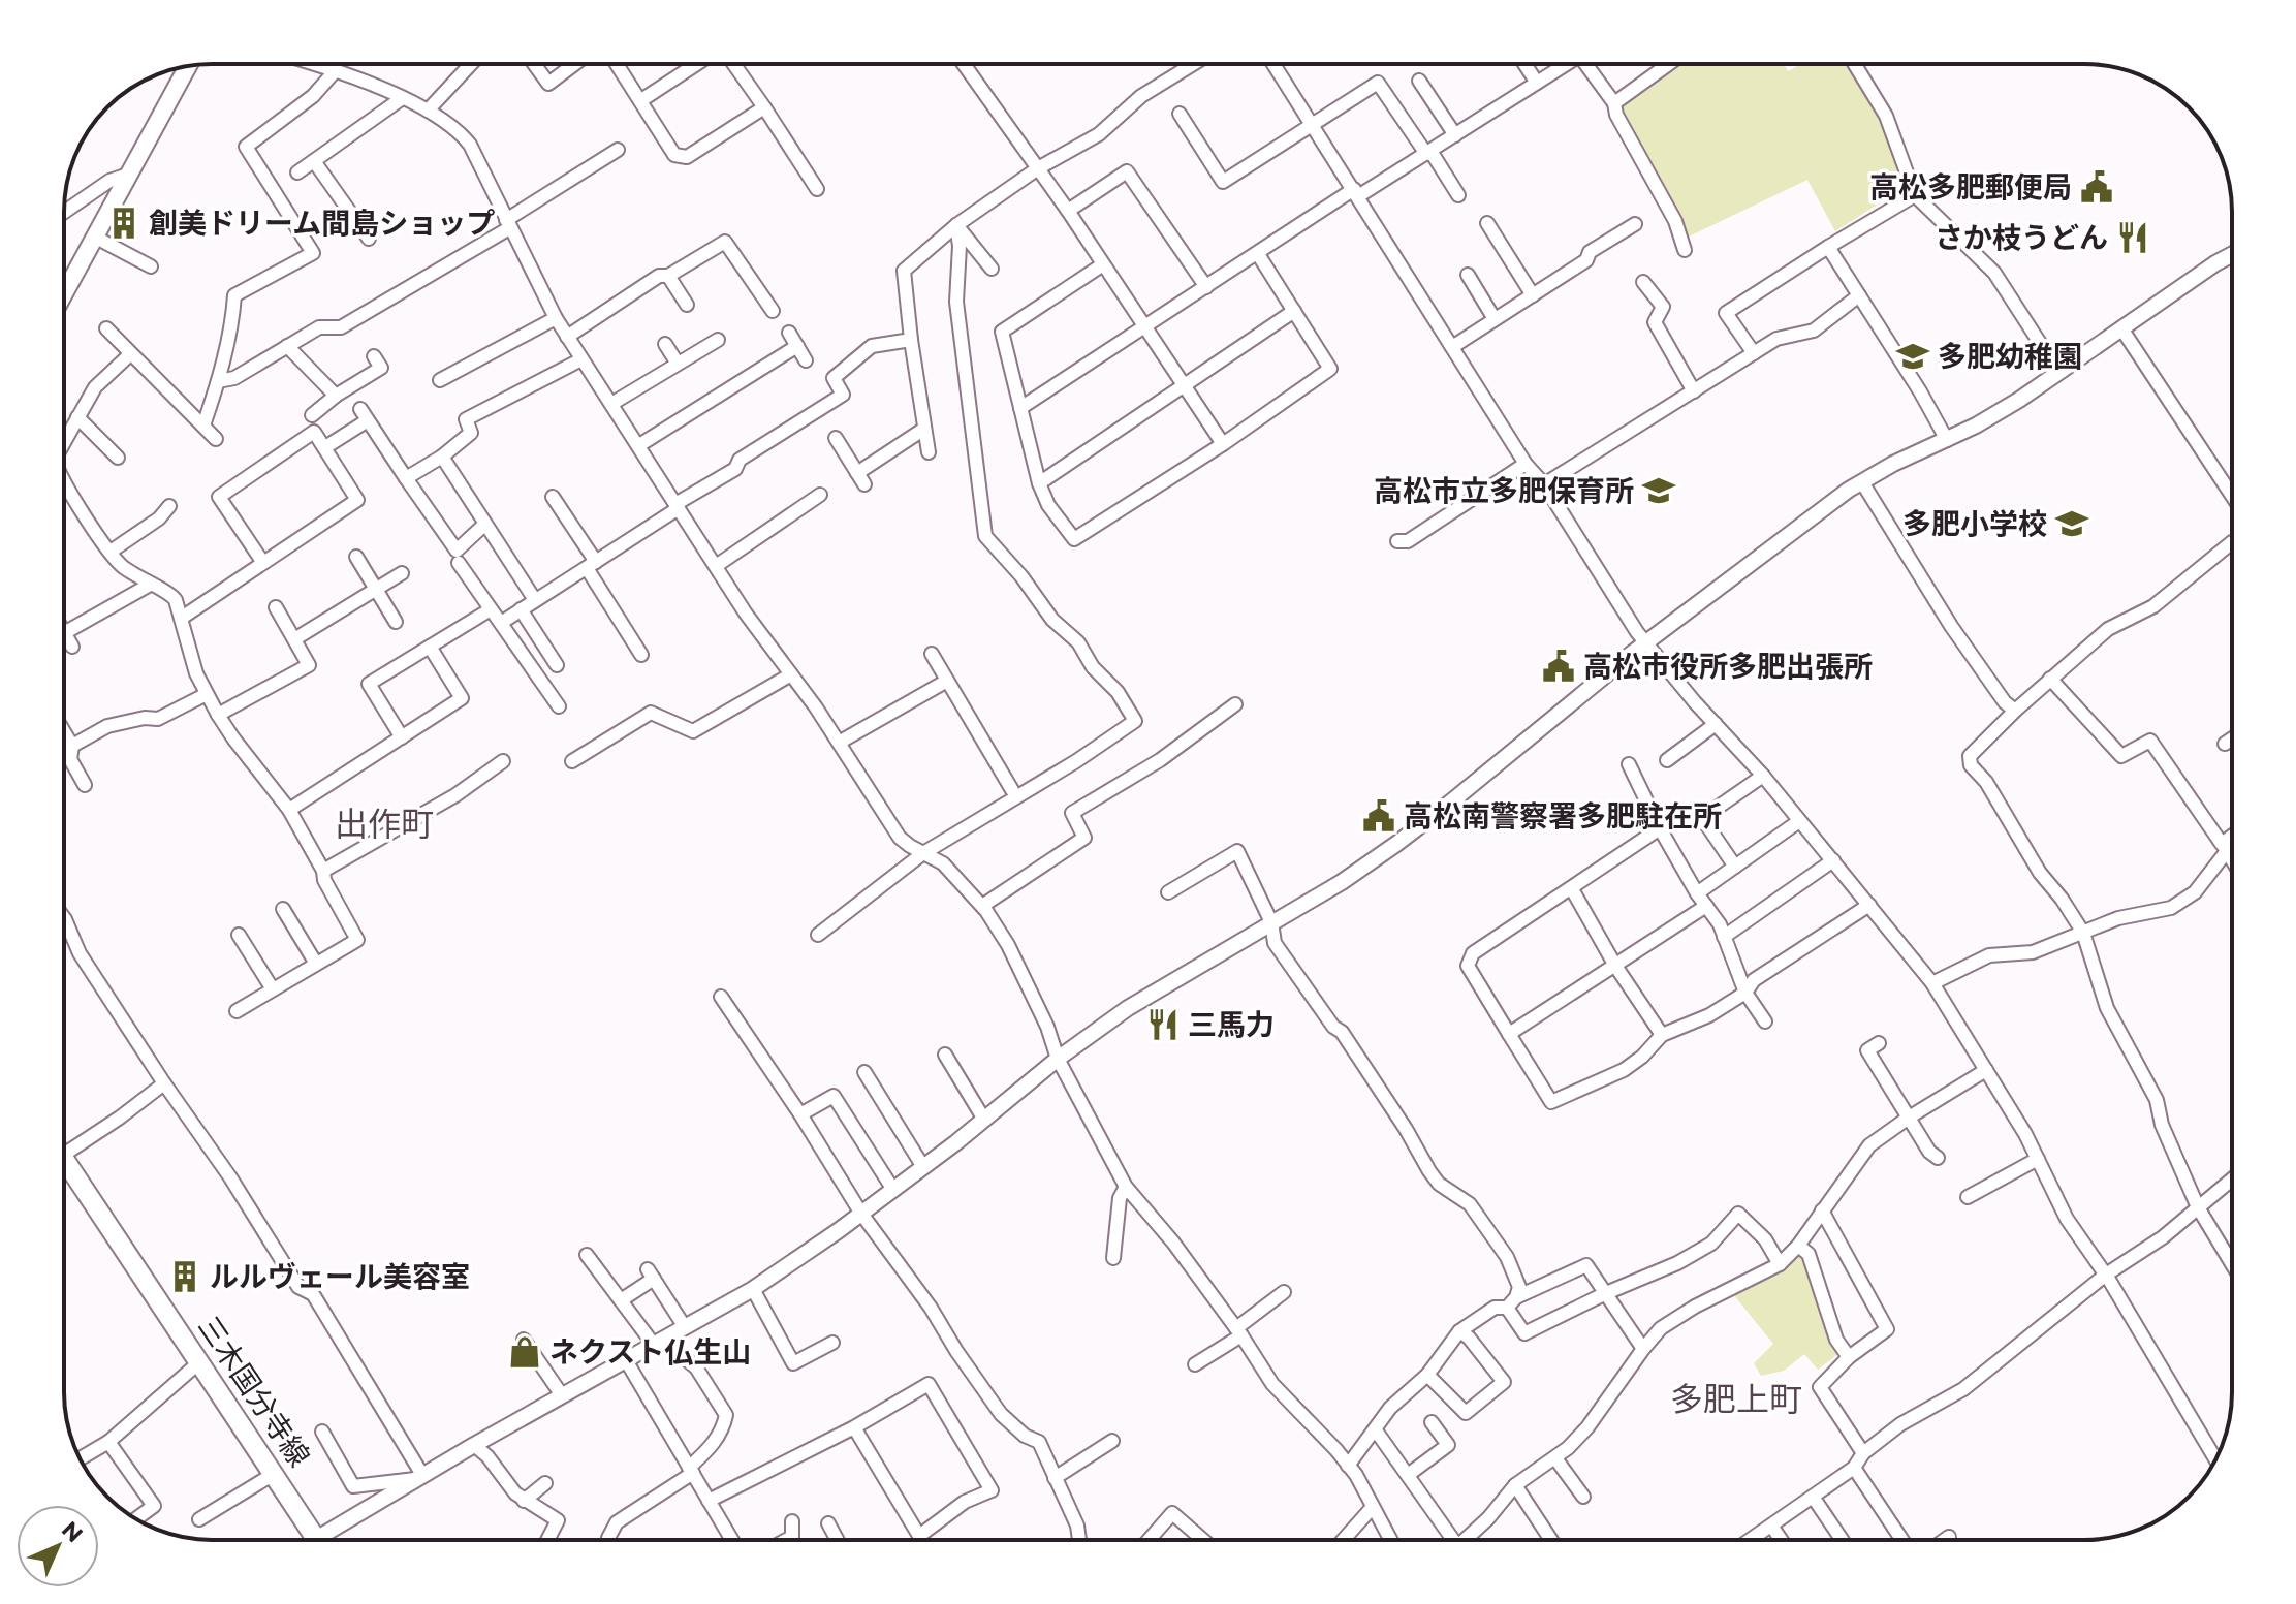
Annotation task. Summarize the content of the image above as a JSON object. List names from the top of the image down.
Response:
{
  "streets": {
    "main road": ["三木国分寺線"]
  },
  "districts": ["出作町", "多肥上町"],
  "places": {
    "public building": ["高松多肥郵便局", "高松市役所多肥出張所", "高松南警察署多肥駐在所"],
    "building": ["創美ドリーム間島ショップ", "ルルヴェール美容室"],
    "restaurant": ["さか枝うどん", "三馬力"],
    "school or university": ["多肥幼稚園", "高松市立多肥保育所", "多肥小学校"],
    "shop": ["ネクスト仏生山"]
  },
  "north": "top right"
}
